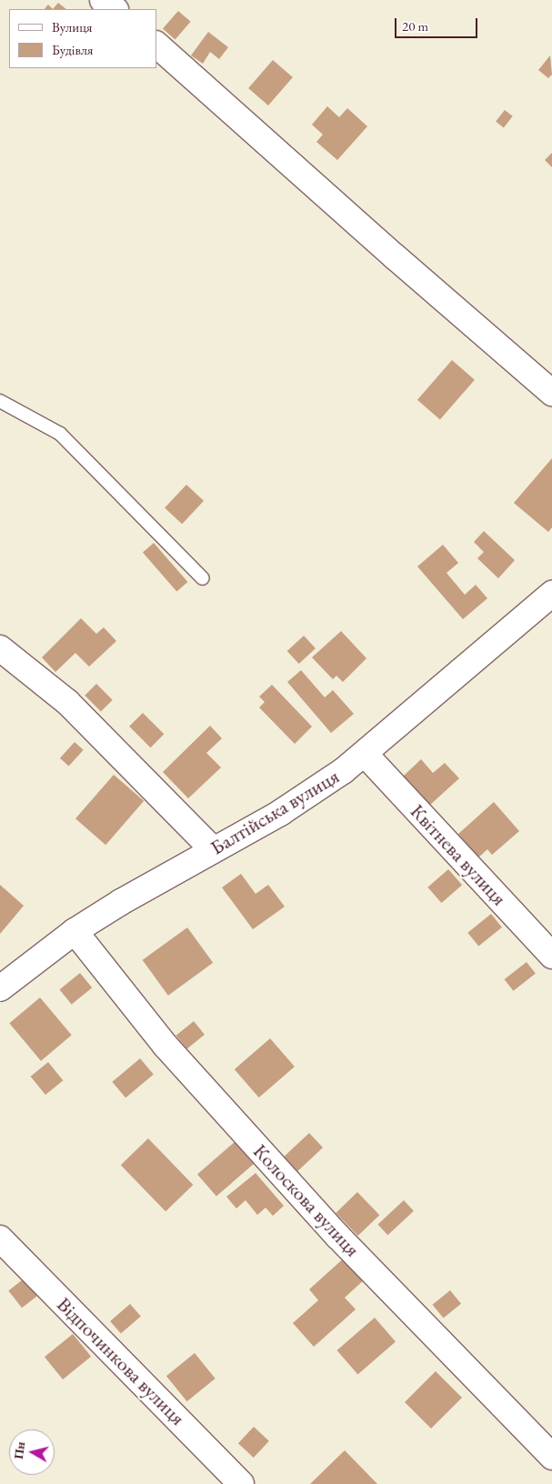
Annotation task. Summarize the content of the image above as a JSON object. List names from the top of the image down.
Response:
{
  "streets": {
    "street": [
      "Балтійська вулиця",
      "Квітнева вулиця",
      "Колоскова вулиця",
      "Відпочинкова вулиця"
    ]
  },
  "crossings": [
    ["Балтійська вулиця", "Квітнева вулиця"],
    ["Балтійська вулиця", "Колоскова вулиця"]
  ],
  "legend": ["Вулиця", "Будівля"],
  "scale_bar": "20 m",
  "north": "left"
}
